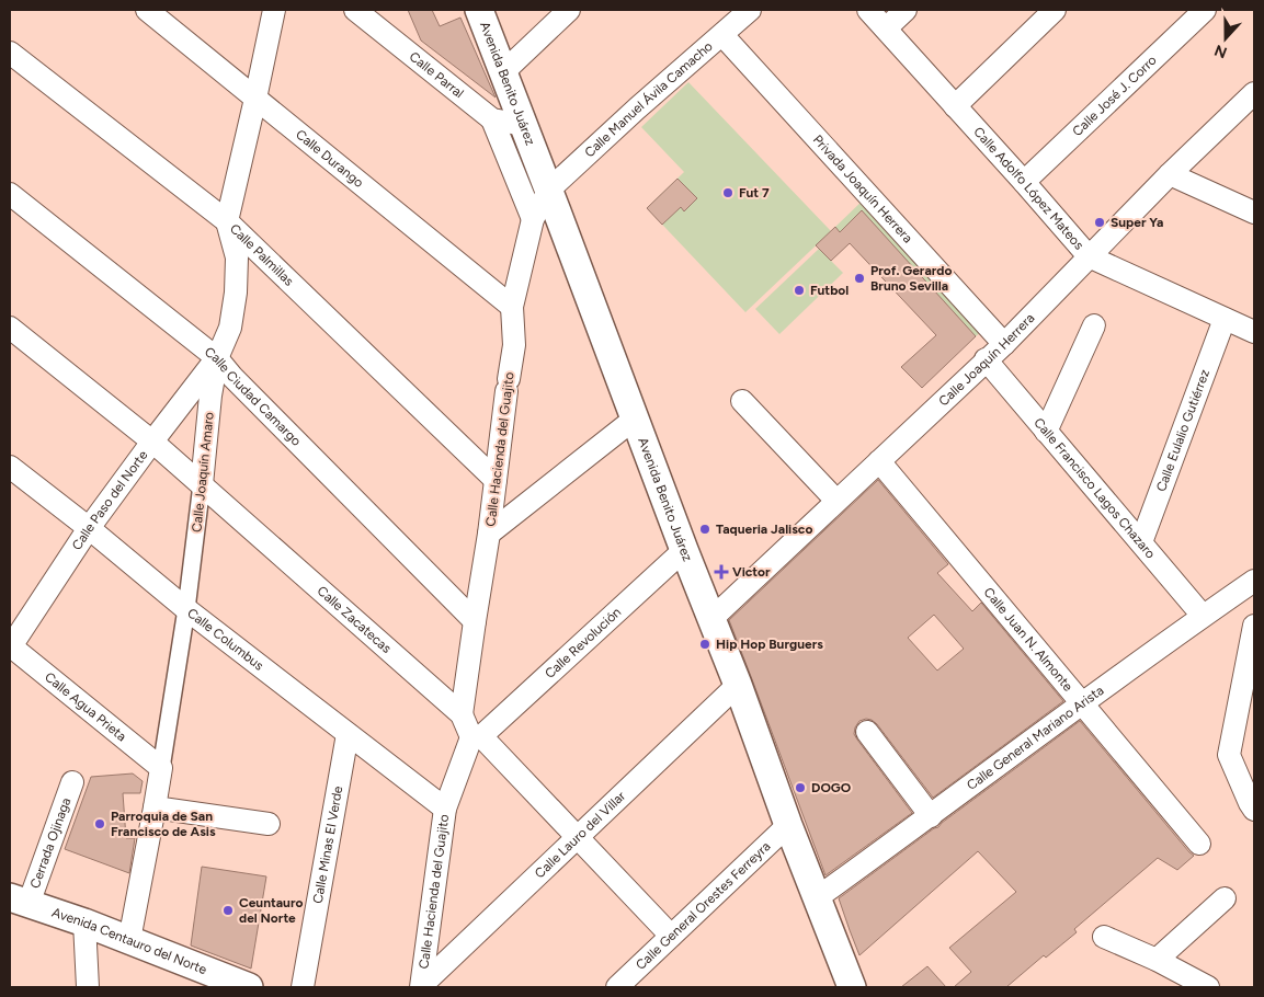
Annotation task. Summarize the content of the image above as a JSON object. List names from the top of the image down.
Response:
{
  "streets": {
    "street": [
      "Calle Parral",
      "Avenida Benito Juárez",
      "Calle José J. Corro",
      "Calle Manuel Ávila Camacho",
      "Calle Durango",
      "Calle Adolfo López Mateos",
      "Privada Joaquín Herrera",
      "Calle Palmillas",
      "Calle Joaquín Herrera",
      "Calle Ciudad Camargo",
      "Calle Eulalio Gutiérrez",
      "Calle Hacienda del Guajito",
      "Calle Joaquín Amaro",
      "Calle Francisco Lagos Chazaro",
      "Calle Paso del Norte",
      "Calle Zacatecas",
      "Calle Columbus",
      "Calle Juan N. Almonte",
      "Calle Revolución",
      "Calle Agua Prieta",
      "Calle General Mariano Arista",
      "Calle Lauro del Villar",
      "Cerrada Ojinaga",
      "Calle Minas El Verde",
      "Calle General Orestes Ferreyra",
      "Avenida Centauro del Norte"
    ]
  },
  "crossings": [
    ["Calle Parral", "Avenida Benito Juárez"],
    ["Avenida Benito Juárez", "Calle Manuel Ávila Camacho"],
    ["Avenida Benito Juárez", "Calle Joaquín Herrera"],
    ["Avenida Benito Juárez", "Calle Hacienda del Guajito"],
    ["Avenida Benito Juárez", "Calle Revolución"],
    ["Avenida Benito Juárez", "Calle General Mariano Arista"],
    ["Avenida Benito Juárez", "Calle Lauro del Villar"],
    ["Avenida Benito Juárez", "Calle General Orestes Ferreyra"],
    ["Calle José J. Corro", "Calle Adolfo López Mateos"],
    ["Calle Manuel Ávila Camacho", "Privada Joaquín Herrera"],
    ["Calle Manuel Ávila Camacho", "Calle Hacienda del Guajito"],
    ["Calle Durango", "Calle Hacienda del Guajito"],
    ["Calle Durango", "Calle Joaquín Amaro"],
    ["Calle Adolfo López Mateos", "Calle Joaquín Herrera"],
    ["Calle Adolfo López Mateos", "Calle Eulalio Gutiérrez"],
    ["Privada Joaquín Herrera", "Calle Joaquín Herrera"],
    ["Calle Palmillas", "Calle Hacienda del Guajito"],
    ["Calle Palmillas", "Calle Joaquín Amaro"],
    ["Calle Joaquín Herrera", "Calle Francisco Lagos Chazaro"],
    ["Calle Joaquín Herrera", "Calle Juan N. Almonte"],
    ["Calle Ciudad Camargo", "Calle Hacienda del Guajito"],
    ["Calle Ciudad Camargo", "Calle Joaquín Amaro"],
    ["Calle Ciudad Camargo", "Calle Paso del Norte"],
    ["Calle Eulalio Gutiérrez", "Calle Francisco Lagos Chazaro"],
    ["Calle Hacienda del Guajito", "Calle Zacatecas"],
    ["Calle Hacienda del Guajito", "Calle Columbus"],
    ["Calle Hacienda del Guajito", "Calle Revolución"],
    ["Calle Hacienda del Guajito", "Calle Lauro del Villar"],
    ["Calle Joaquín Amaro", "Calle Paso del Norte"],
    ["Calle Joaquín Amaro", "Calle Zacatecas"],
    ["Calle Joaquín Amaro", "Calle Columbus"],
    ["Calle Joaquín Amaro", "Calle Agua Prieta"],
    ["Calle Joaquín Amaro", "Avenida Centauro del Norte"],
    ["Calle Francisco Lagos Chazaro", "Calle General Mariano Arista"],
    ["Calle Paso del Norte", "Calle Zacatecas"],
    ["Calle Paso del Norte", "Calle Columbus"],
    ["Calle Paso del Norte", "Calle Agua Prieta"],
    ["Calle Zacatecas", "Calle Revolución"],
    ["Calle Zacatecas", "Calle Lauro del Villar"],
    ["Calle Zacatecas", "Calle General Orestes Ferreyra"],
    ["Calle Columbus", "Calle Minas El Verde"],
    ["Calle Juan N. Almonte", "Calle General Mariano Arista"],
    ["Cerrada Ojinaga", "Avenida Centauro del Norte"]
  ],
  "places": {
    "other": [
      "Fut 7",
      "Super Ya",
      "Prof. Gerardo Bruno Sevilla",
      "Futbol",
      "Taqueria Jalisco",
      "Hip Hop Burguers",
      "DOGO",
      "Parroquia de San Francisco de Asis",
      "Ceuntauro del Norte"
    ],
    "health": ["Victor"]
  },
  "north": "bottom"
}
